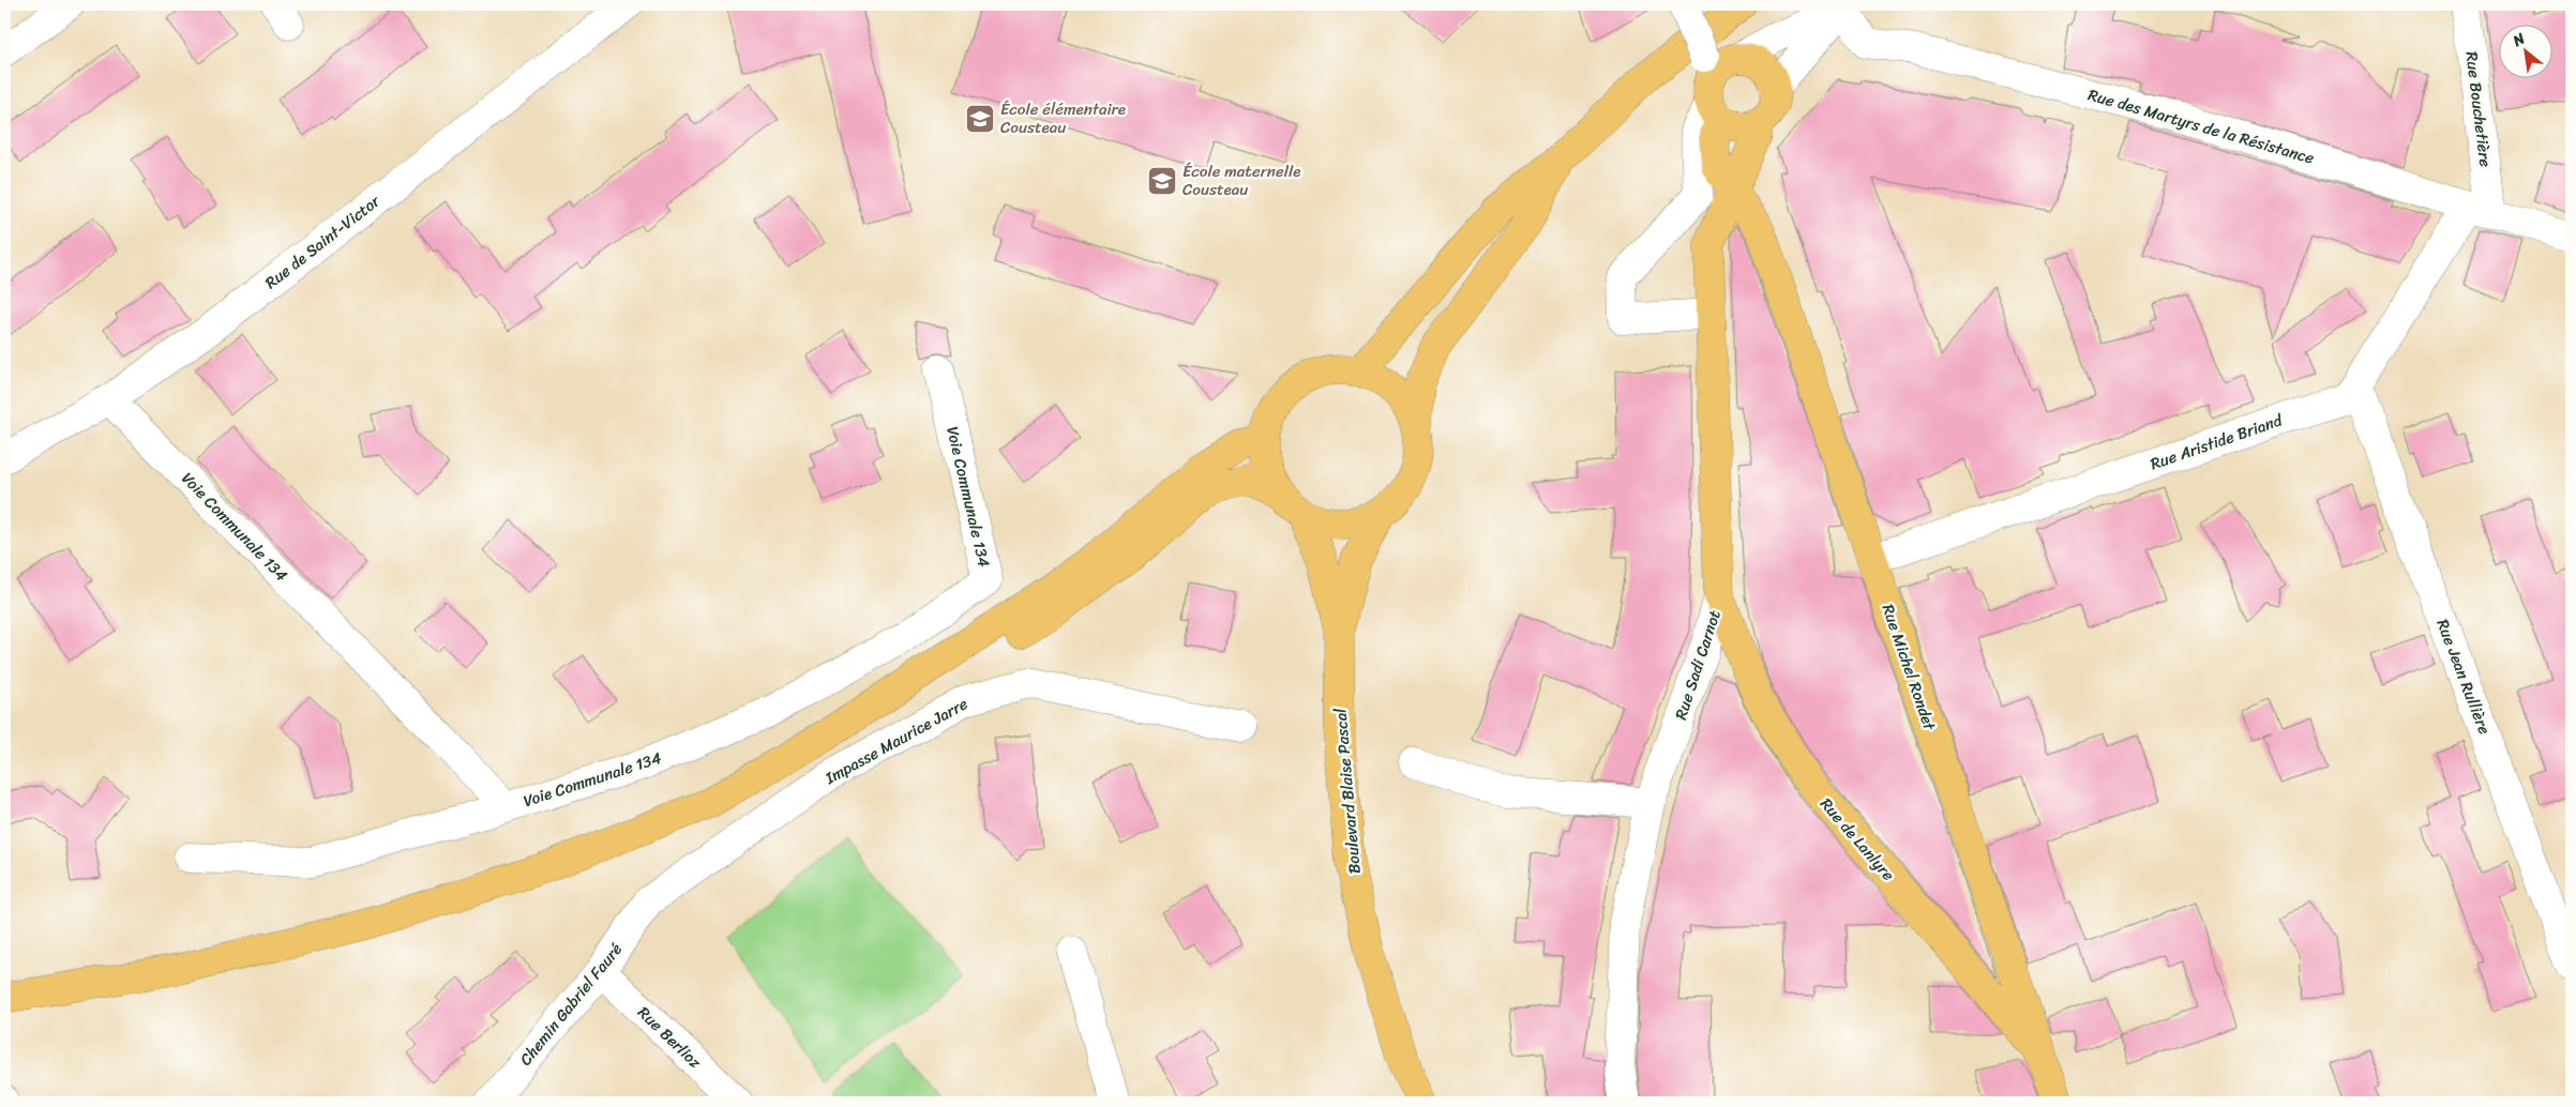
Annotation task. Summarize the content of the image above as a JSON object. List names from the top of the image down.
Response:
{
  "streets": {
    "main road": [
      "Rue Sadi Carnot",
      "Rue Michel Rondet",
      "Boulevard Blaise Pascal",
      "Rue de Lanlyre"
    ],
    "street": [
      "Rue Bouchetière",
      "Rue des Martyrs de la Résistance",
      "Rue de Saint-Victor",
      "Rue Aristide Briand",
      "Voie Communale 134",
      "Rue Jean Rullière",
      "Impasse Maurice Jarre",
      "Chemin Gabriel Fauré",
      "Rue Berlioz"
    ]
  },
  "crossings": [
    ["Rue Bouchetière", "Rue des Martyrs de la Résistance"],
    ["Rue Bouchetière", "Rue Aristide Briand"],
    ["Rue des Martyrs de la Résistance", "Rue Aristide Briand"],
    ["Rue de Saint-Victor", "Voie Communale 134"],
    ["Rue Aristide Briand", "Rue Michel Rondet"],
    ["Rue Aristide Briand", "Rue Jean Rullière"],
    ["Rue Sadi Carnot", "Rue Michel Rondet"],
    ["Rue Sadi Carnot", "Rue de Lanlyre"],
    ["Rue Michel Rondet", "Rue de Lanlyre"],
    ["Impasse Maurice Jarre", "Chemin Gabriel Fauré"],
    ["Chemin Gabriel Fauré", "Rue Berlioz"]
  ],
  "places": {
    "school or university": ["École élémentaire Cousteau", "École maternelle Cousteau"]
  },
  "north": "top left"
}
